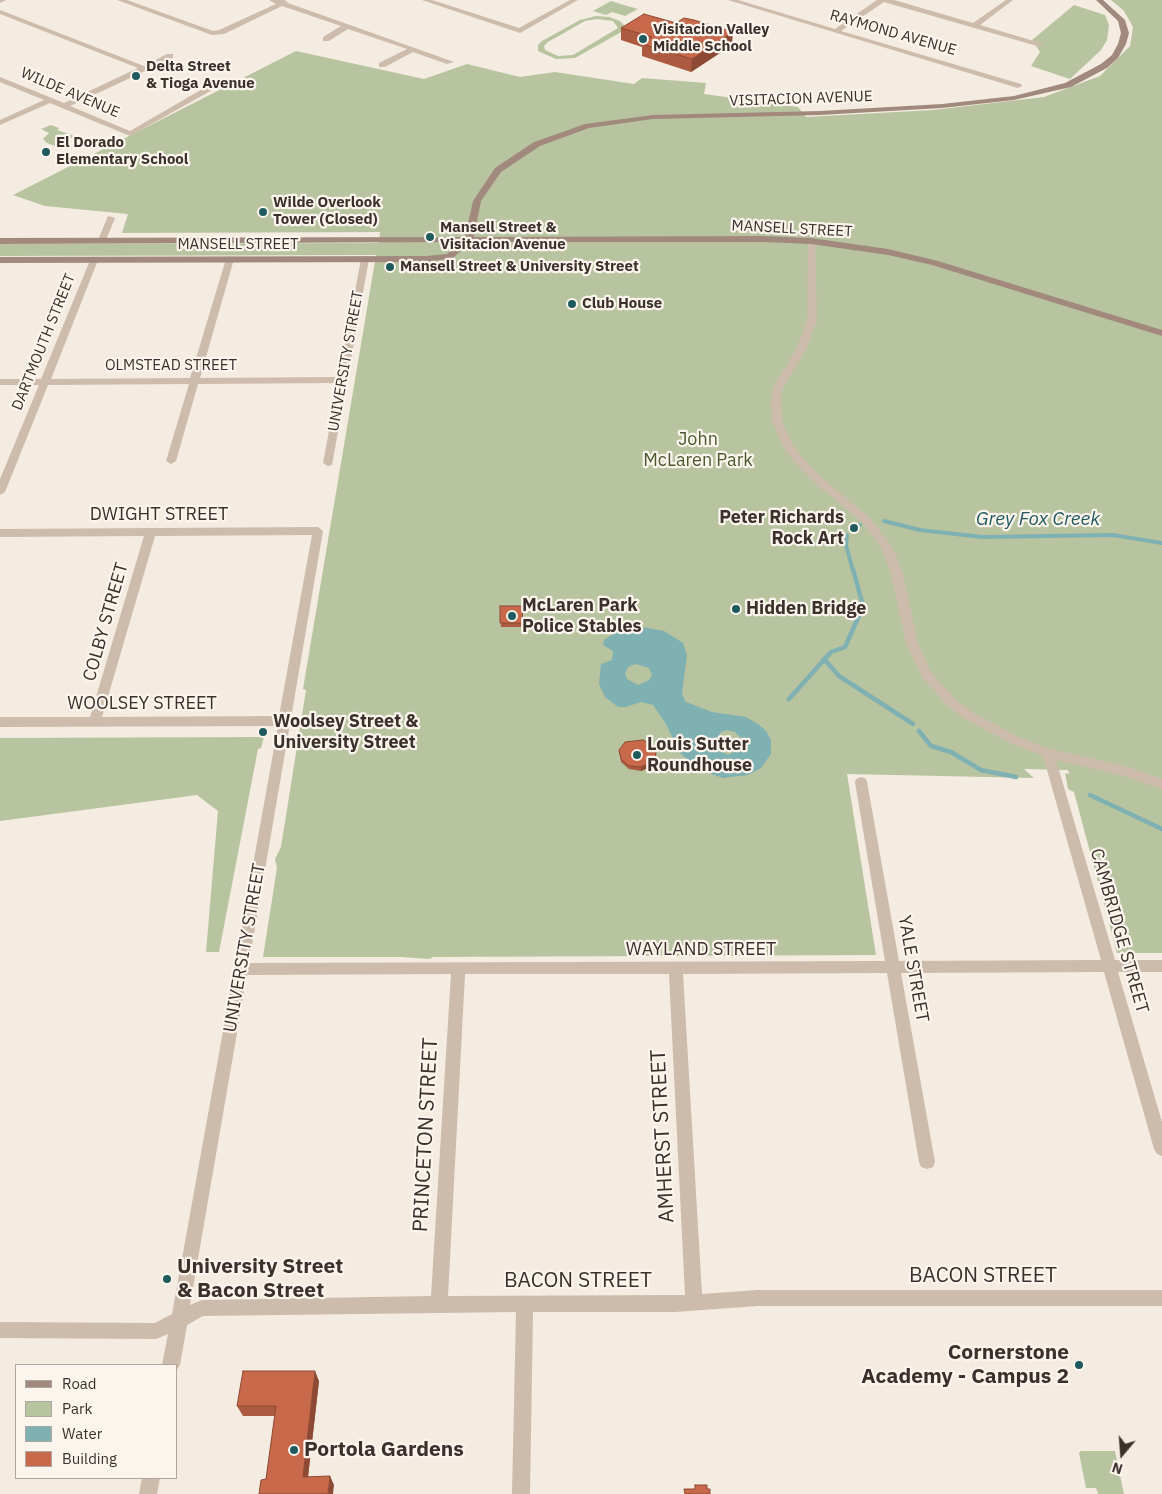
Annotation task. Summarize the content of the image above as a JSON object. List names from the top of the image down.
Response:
{
  "streets": {
    "street": [
      "RAYMOND AVENUE",
      "WILDE AVENUE",
      "VISITACION AVENUE",
      "MANSELL STREET",
      "DARTMOUTH STREET",
      "UNIVERSITY STREET",
      "OLMSTEAD STREET",
      "DWIGHT STREET",
      "COLBY STREET",
      "WOOLSEY STREET",
      "CAMBRIDGE STREET",
      "WAYLAND STREET",
      "YALE STREET",
      "PRINCETON STREET",
      "AMHERST STREET",
      "BACON STREET"
    ]
  },
  "crossings": [
    ["VISITACION AVENUE", "MANSELL STREET"],
    ["MANSELL STREET", "DARTMOUTH STREET"],
    ["MANSELL STREET", "UNIVERSITY STREET"],
    ["DARTMOUTH STREET", "OLMSTEAD STREET"],
    ["UNIVERSITY STREET", "OLMSTEAD STREET"],
    ["UNIVERSITY STREET", "DWIGHT STREET"],
    ["UNIVERSITY STREET", "WOOLSEY STREET"],
    ["UNIVERSITY STREET", "WAYLAND STREET"],
    ["UNIVERSITY STREET", "BACON STREET"],
    ["DWIGHT STREET", "COLBY STREET"],
    ["COLBY STREET", "WOOLSEY STREET"],
    ["CAMBRIDGE STREET", "WAYLAND STREET"],
    ["WAYLAND STREET", "YALE STREET"],
    ["WAYLAND STREET", "PRINCETON STREET"],
    ["WAYLAND STREET", "AMHERST STREET"],
    ["PRINCETON STREET", "BACON STREET"],
    ["AMHERST STREET", "BACON STREET"]
  ],
  "water": ["Grey Fox Creek"],
  "parks": ["John McLaren Park"],
  "places": [
    "Visitacion Valley Middle School",
    "Delta Street & Tioga Avenue",
    "El Dorado Elementary School",
    "Wilde Overlook Tower (Closed)",
    "Mansell Street & Visitacion Avenue",
    "Mansell Street & University Street",
    "Club House",
    "Peter Richards Rock Art",
    "Hidden Bridge",
    "McLaren Park Police Stables",
    "Woolsey Street & University Street",
    "Louis Sutter Roundhouse",
    "University Street & Bacon Street",
    "Cornerstone Academy - Campus 2",
    "Portola Gardens"
  ],
  "legend": [
    "Road",
    "Park",
    "Water",
    "Building"
  ],
  "north": "bottom"
}
